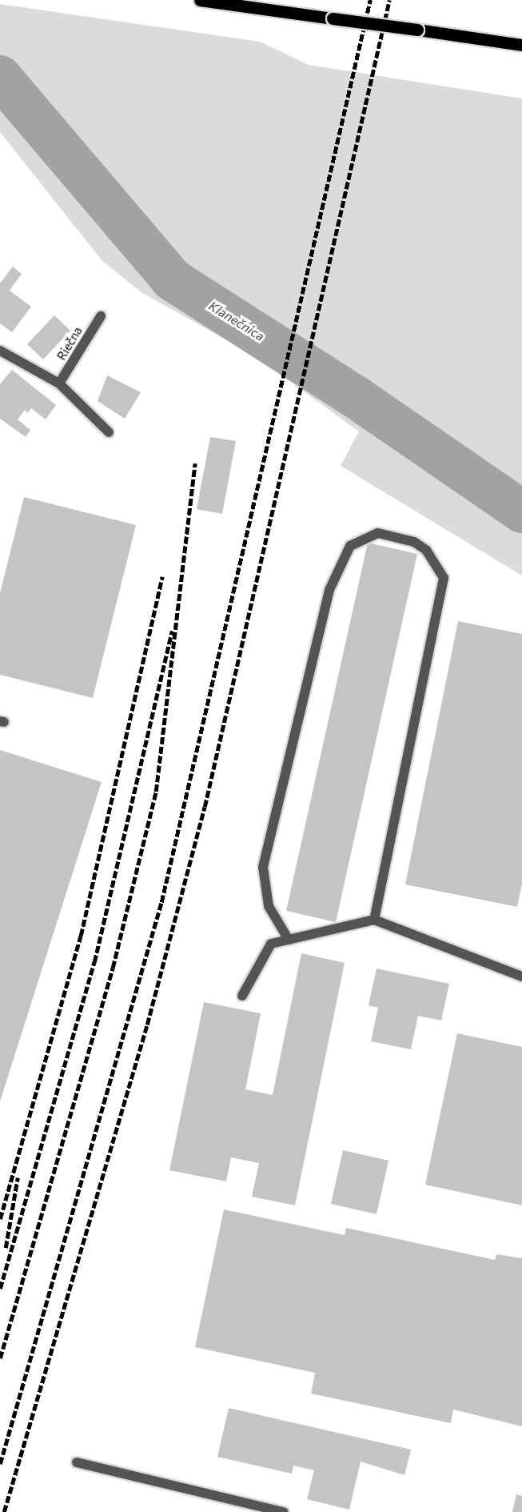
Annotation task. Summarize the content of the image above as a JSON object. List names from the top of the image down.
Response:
{
  "streets": {
    "street": ["Riečna"]
  },
  "water": ["Klanečnica"]
}
